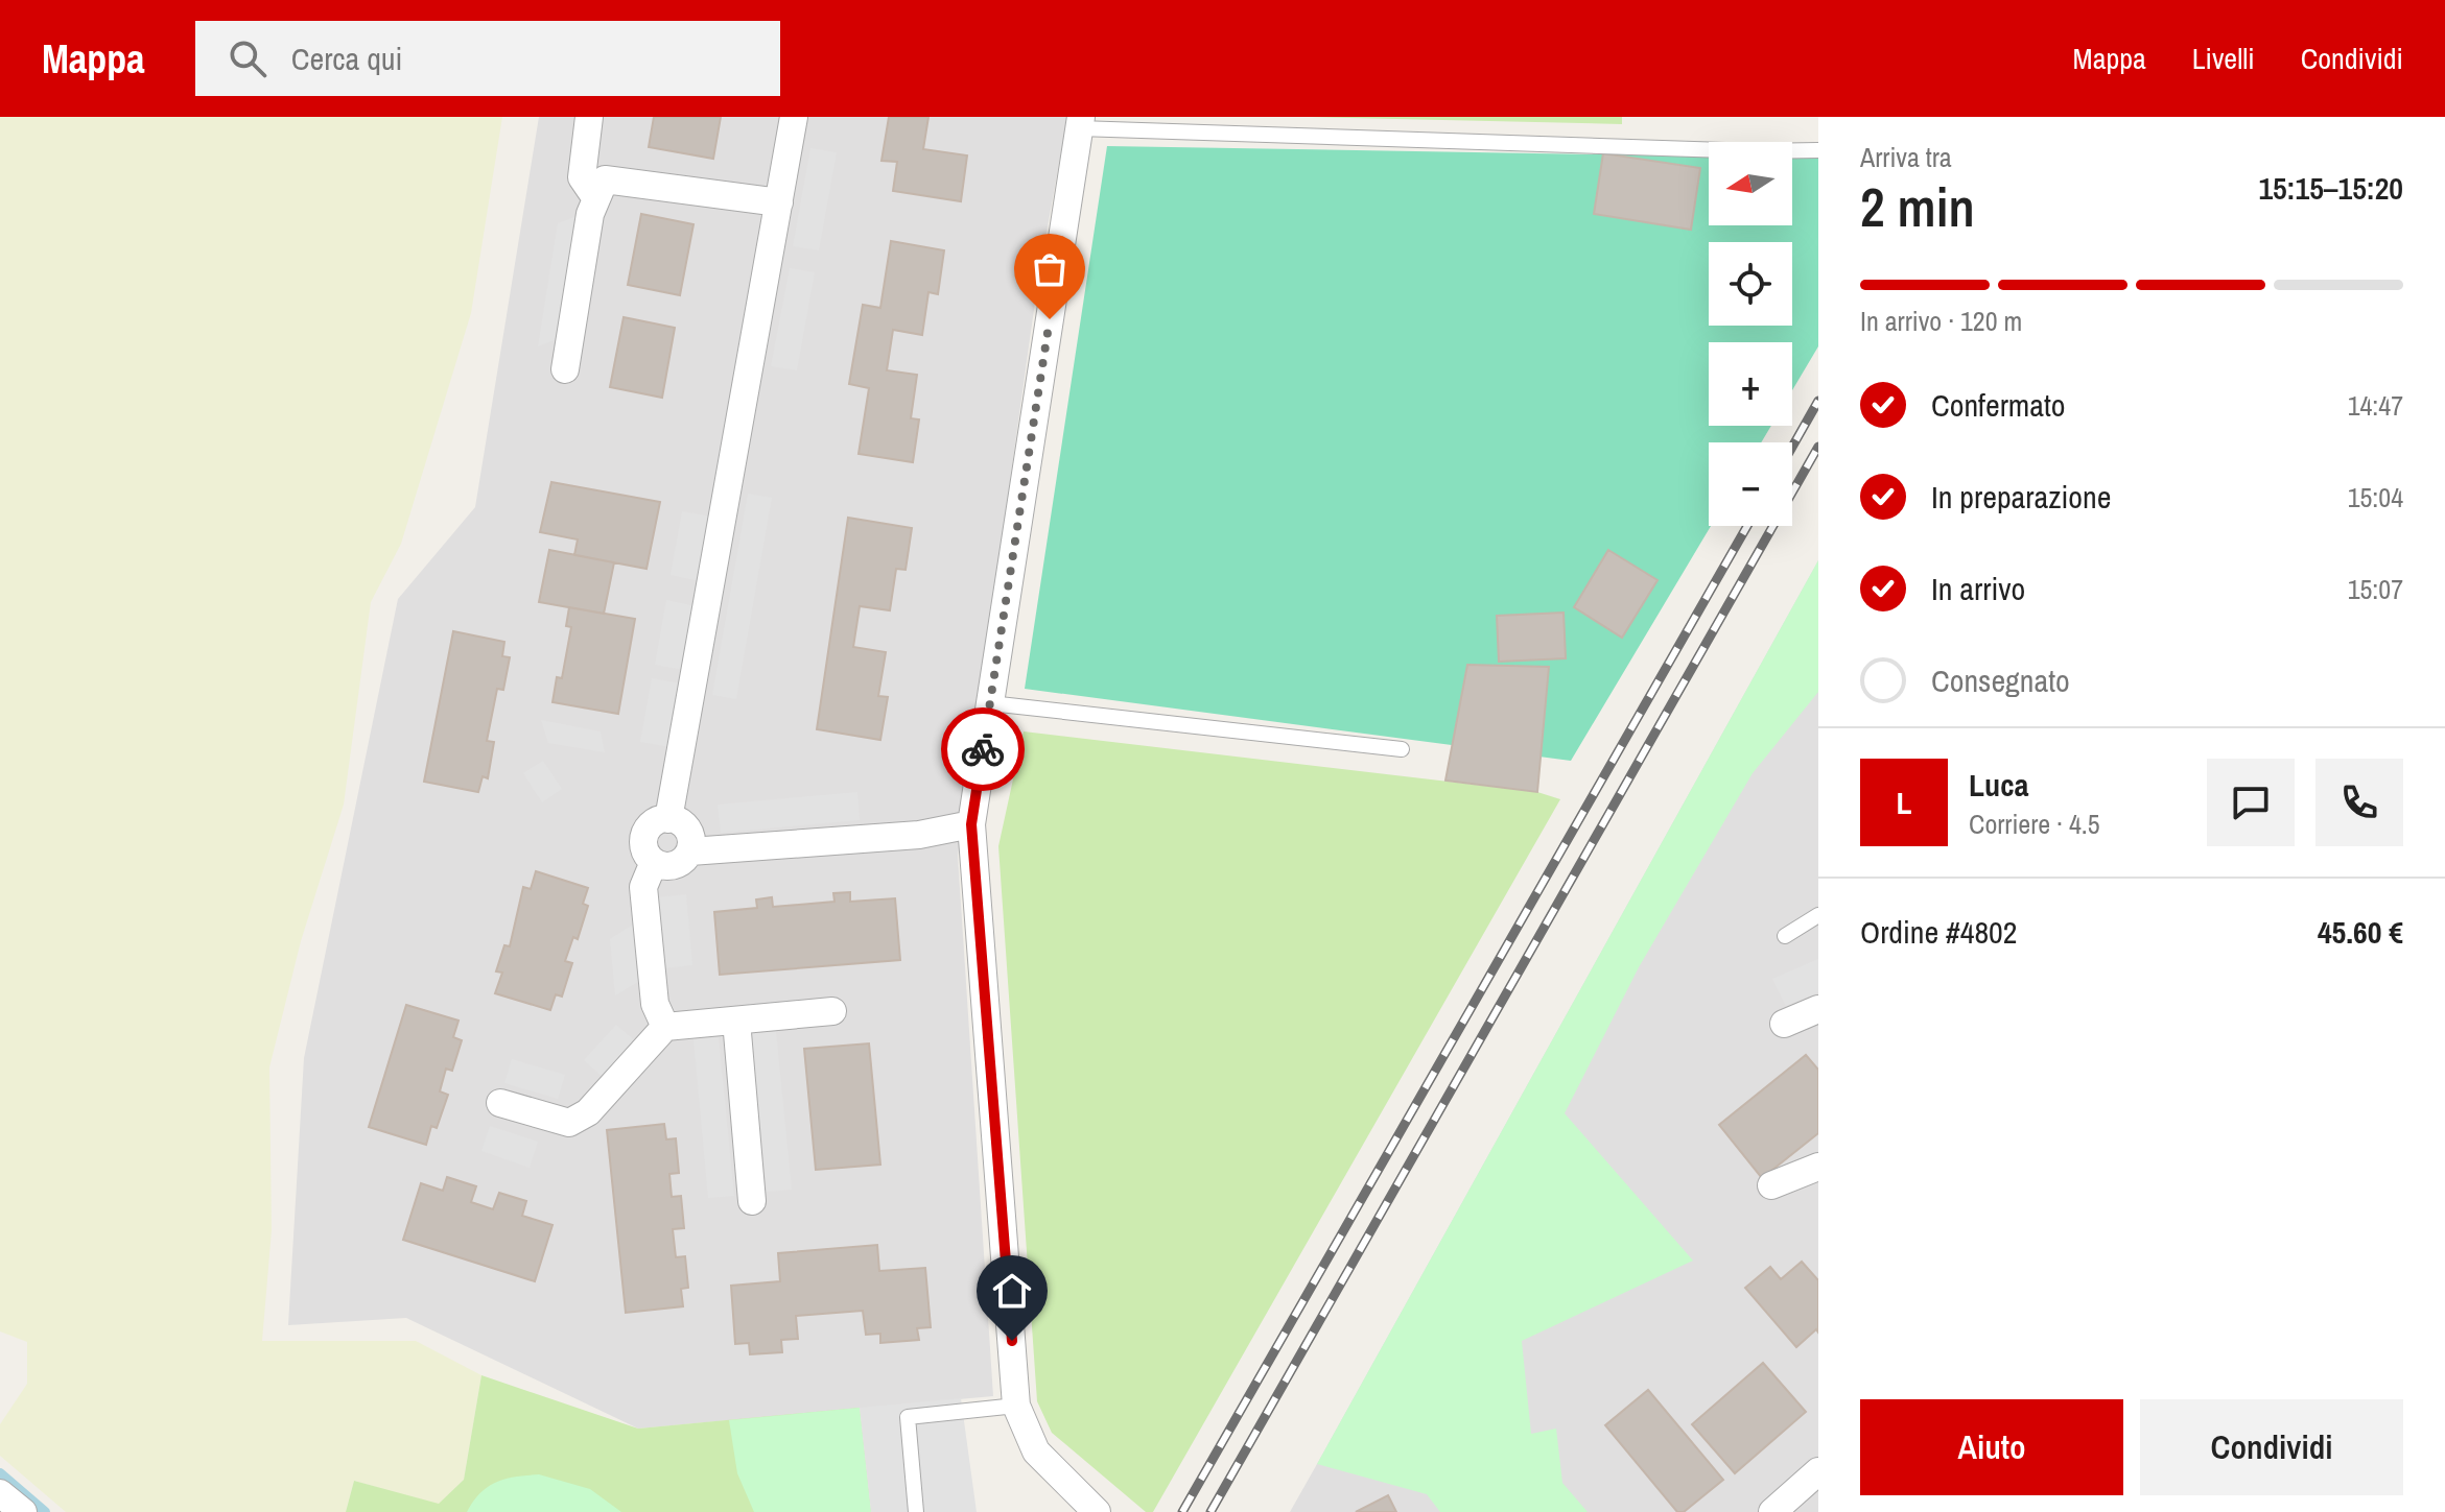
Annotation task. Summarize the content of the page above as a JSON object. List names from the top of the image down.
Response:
{
  "north": "left",
  "page": {
    "header": "Mappa",
    "search": "Cerca qui",
    "nav": ["Mappa", "Livelli", "Condividi"],
    "heading": ["2 min", "Arriva tra", "15:15–15:20"],
    "panel": [
      "Luca",
      "Corriere · 4.5",
      "Ordine #4802",
      "45.60 €"
    ],
    "map_buttons": ["+", "−"],
    "bar": "In arrivo · 120 m",
    "list": [
      ["Confermato", "14:47"],
      ["In preparazione", "15:04"],
      ["In arrivo", "15:07"],
      "Consegnato"
    ],
    "round": "L",
    "buttons": ["Aiuto", "Condividi"]
  }
}
